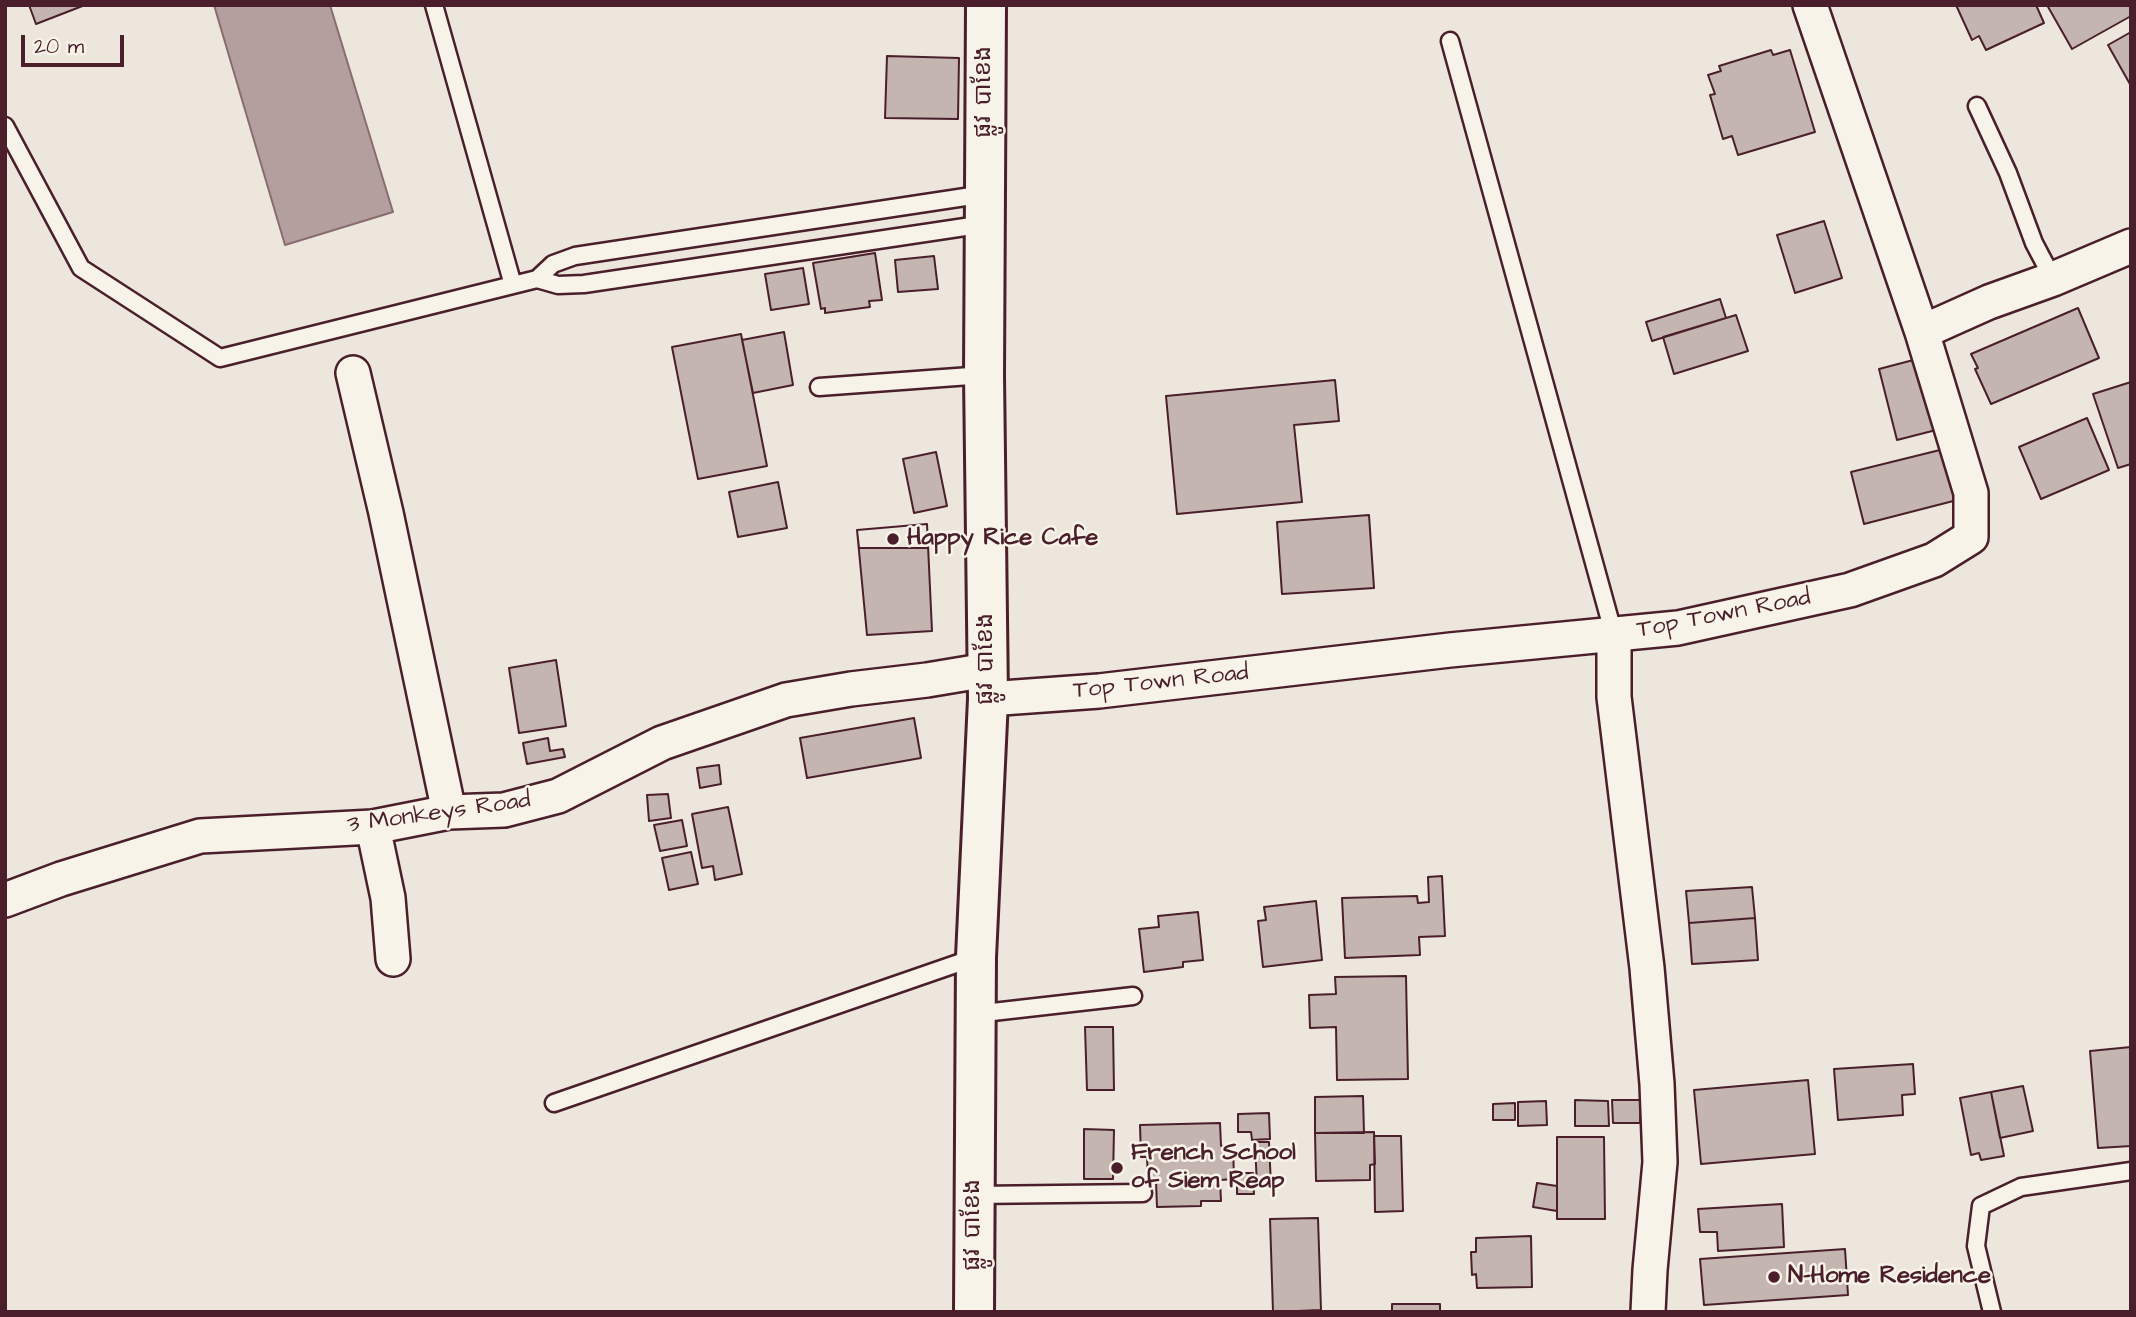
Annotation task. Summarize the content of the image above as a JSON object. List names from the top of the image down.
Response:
{
  "streets": {
    "street": ["ផ្លូវ បាខែង", "Top Town Road", "3 Monkeys Road"]
  },
  "crossings": [
    ["ផ្លូវ បាខែង", "Top Town Road"],
    ["ផ្លូវ បាខែង", "3 Monkeys Road"],
    ["Top Town Road", "3 Monkeys Road"]
  ],
  "places": ["Happy Rice Cafe", "French School of Siem Reap", "N-Home Residence"],
  "scale_bar": "20 m"
}
